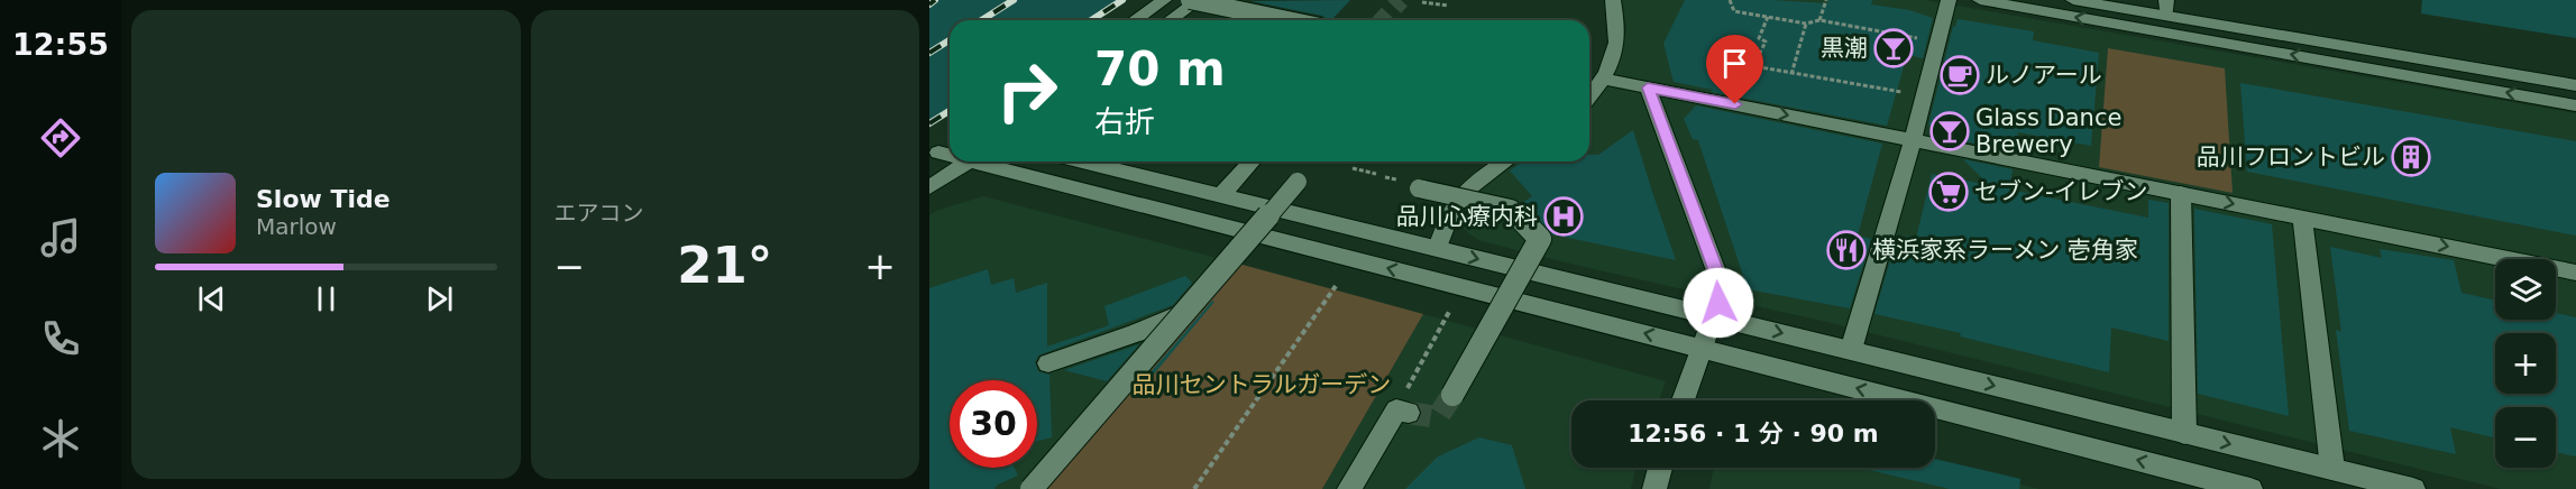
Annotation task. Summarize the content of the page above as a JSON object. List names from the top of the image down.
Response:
{
  "parks": ["品川セントラルガーデン"],
  "places": {
    "bar": ["黒潮", "Glass Dance Brewery"],
    "cafe": ["ルノアール"],
    "building": ["品川フロントビル"],
    "supermarket": ["セブン-イレブン"],
    "hospital": ["品川心療内科"],
    "restaurant": ["横浜家系ラーメン 壱角家"]
  },
  "page": {
    "tabs": "12:55",
    "tile": "エアコン",
    "turn": ["70 m", "右折"],
    "song": ["Slow Tide", "Marlow"],
    "heat": ["−", "21°", "+"],
    "map_buttons": ["+", "−"],
    "limit": "30",
    "trip": "12:56 · 1 分 · 90 m"
  }
}
